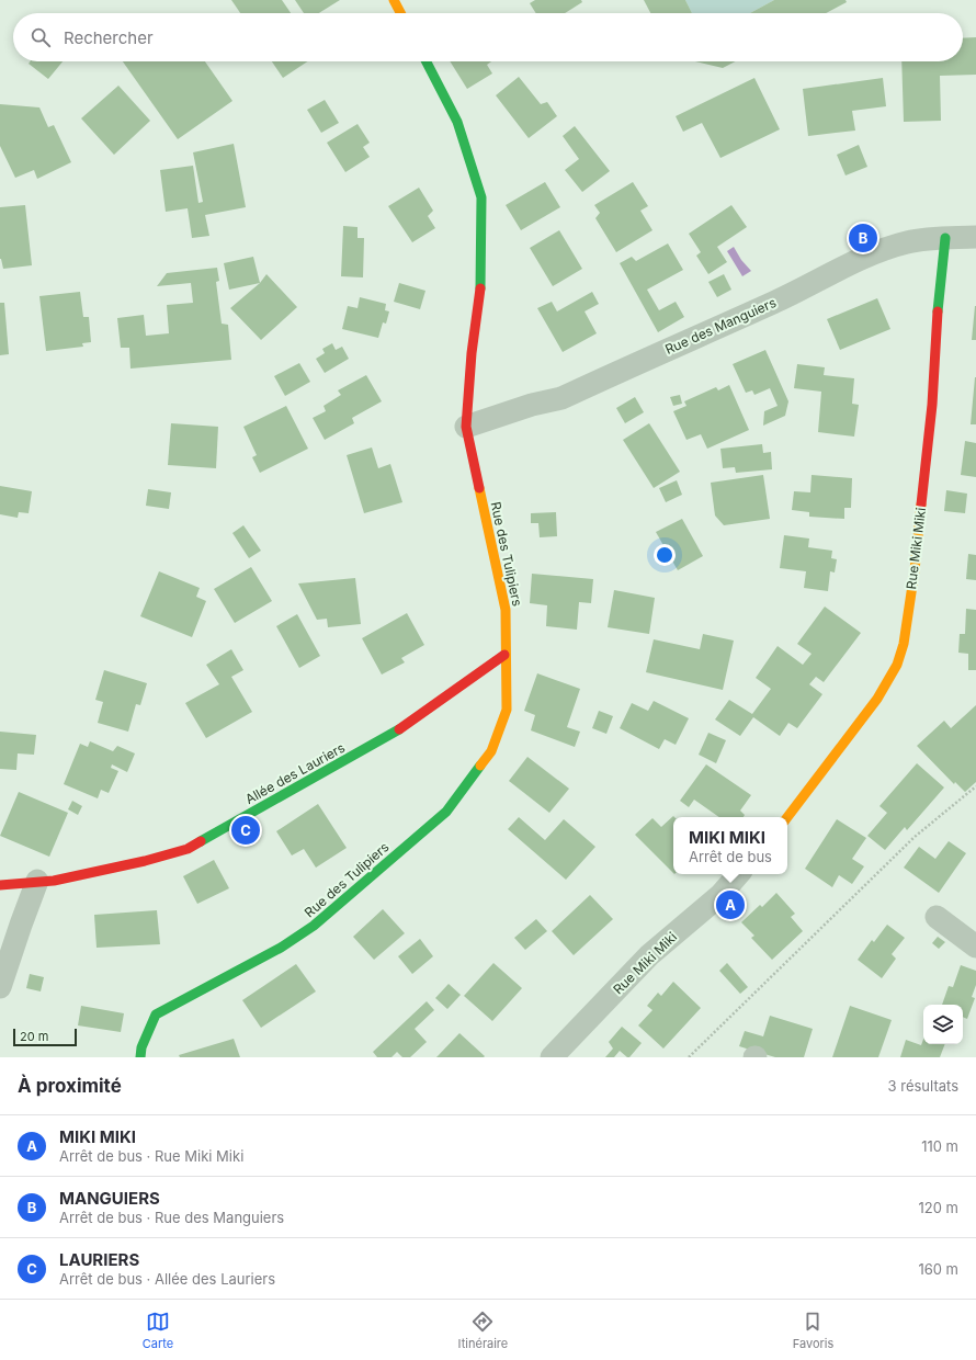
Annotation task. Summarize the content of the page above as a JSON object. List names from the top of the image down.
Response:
{
  "streets": {
    "street": [
      "Rue des Manguiers",
      "Rue Miki Miki",
      "Rue des Tulipiers",
      "Allée des Lauriers"
    ]
  },
  "crossings": [
    ["Rue des Manguiers", "Rue Miki Miki"],
    ["Rue des Manguiers", "Rue des Tulipiers"],
    ["Rue des Tulipiers", "Allée des Lauriers"]
  ],
  "scale_bar": "20 m",
  "page": {
    "search": "Rechercher",
    "pins": ["B", "C", "A"],
    "popup": ["MIKI MIKI", "Arrêt de bus"],
    "scale": "20 m",
    "heading": ["À proximité", "3 résultats"],
    "list": [
      {
        "mark": "A",
        "name": "MIKI MIKI",
        "note": "Arrêt de bus · Rue Miki Miki",
        "value": "110 m"
      },
      {
        "mark": "B",
        "name": "MANGUIERS",
        "note": "Arrêt de bus · Rue des Manguiers",
        "value": "120 m"
      },
      {
        "mark": "C",
        "name": "LAURIERS",
        "note": "Arrêt de bus · Allée des Lauriers",
        "value": "160 m"
      }
    ],
    "nav": ["Carte", "Itinéraire", "Favoris"]
  }
}
